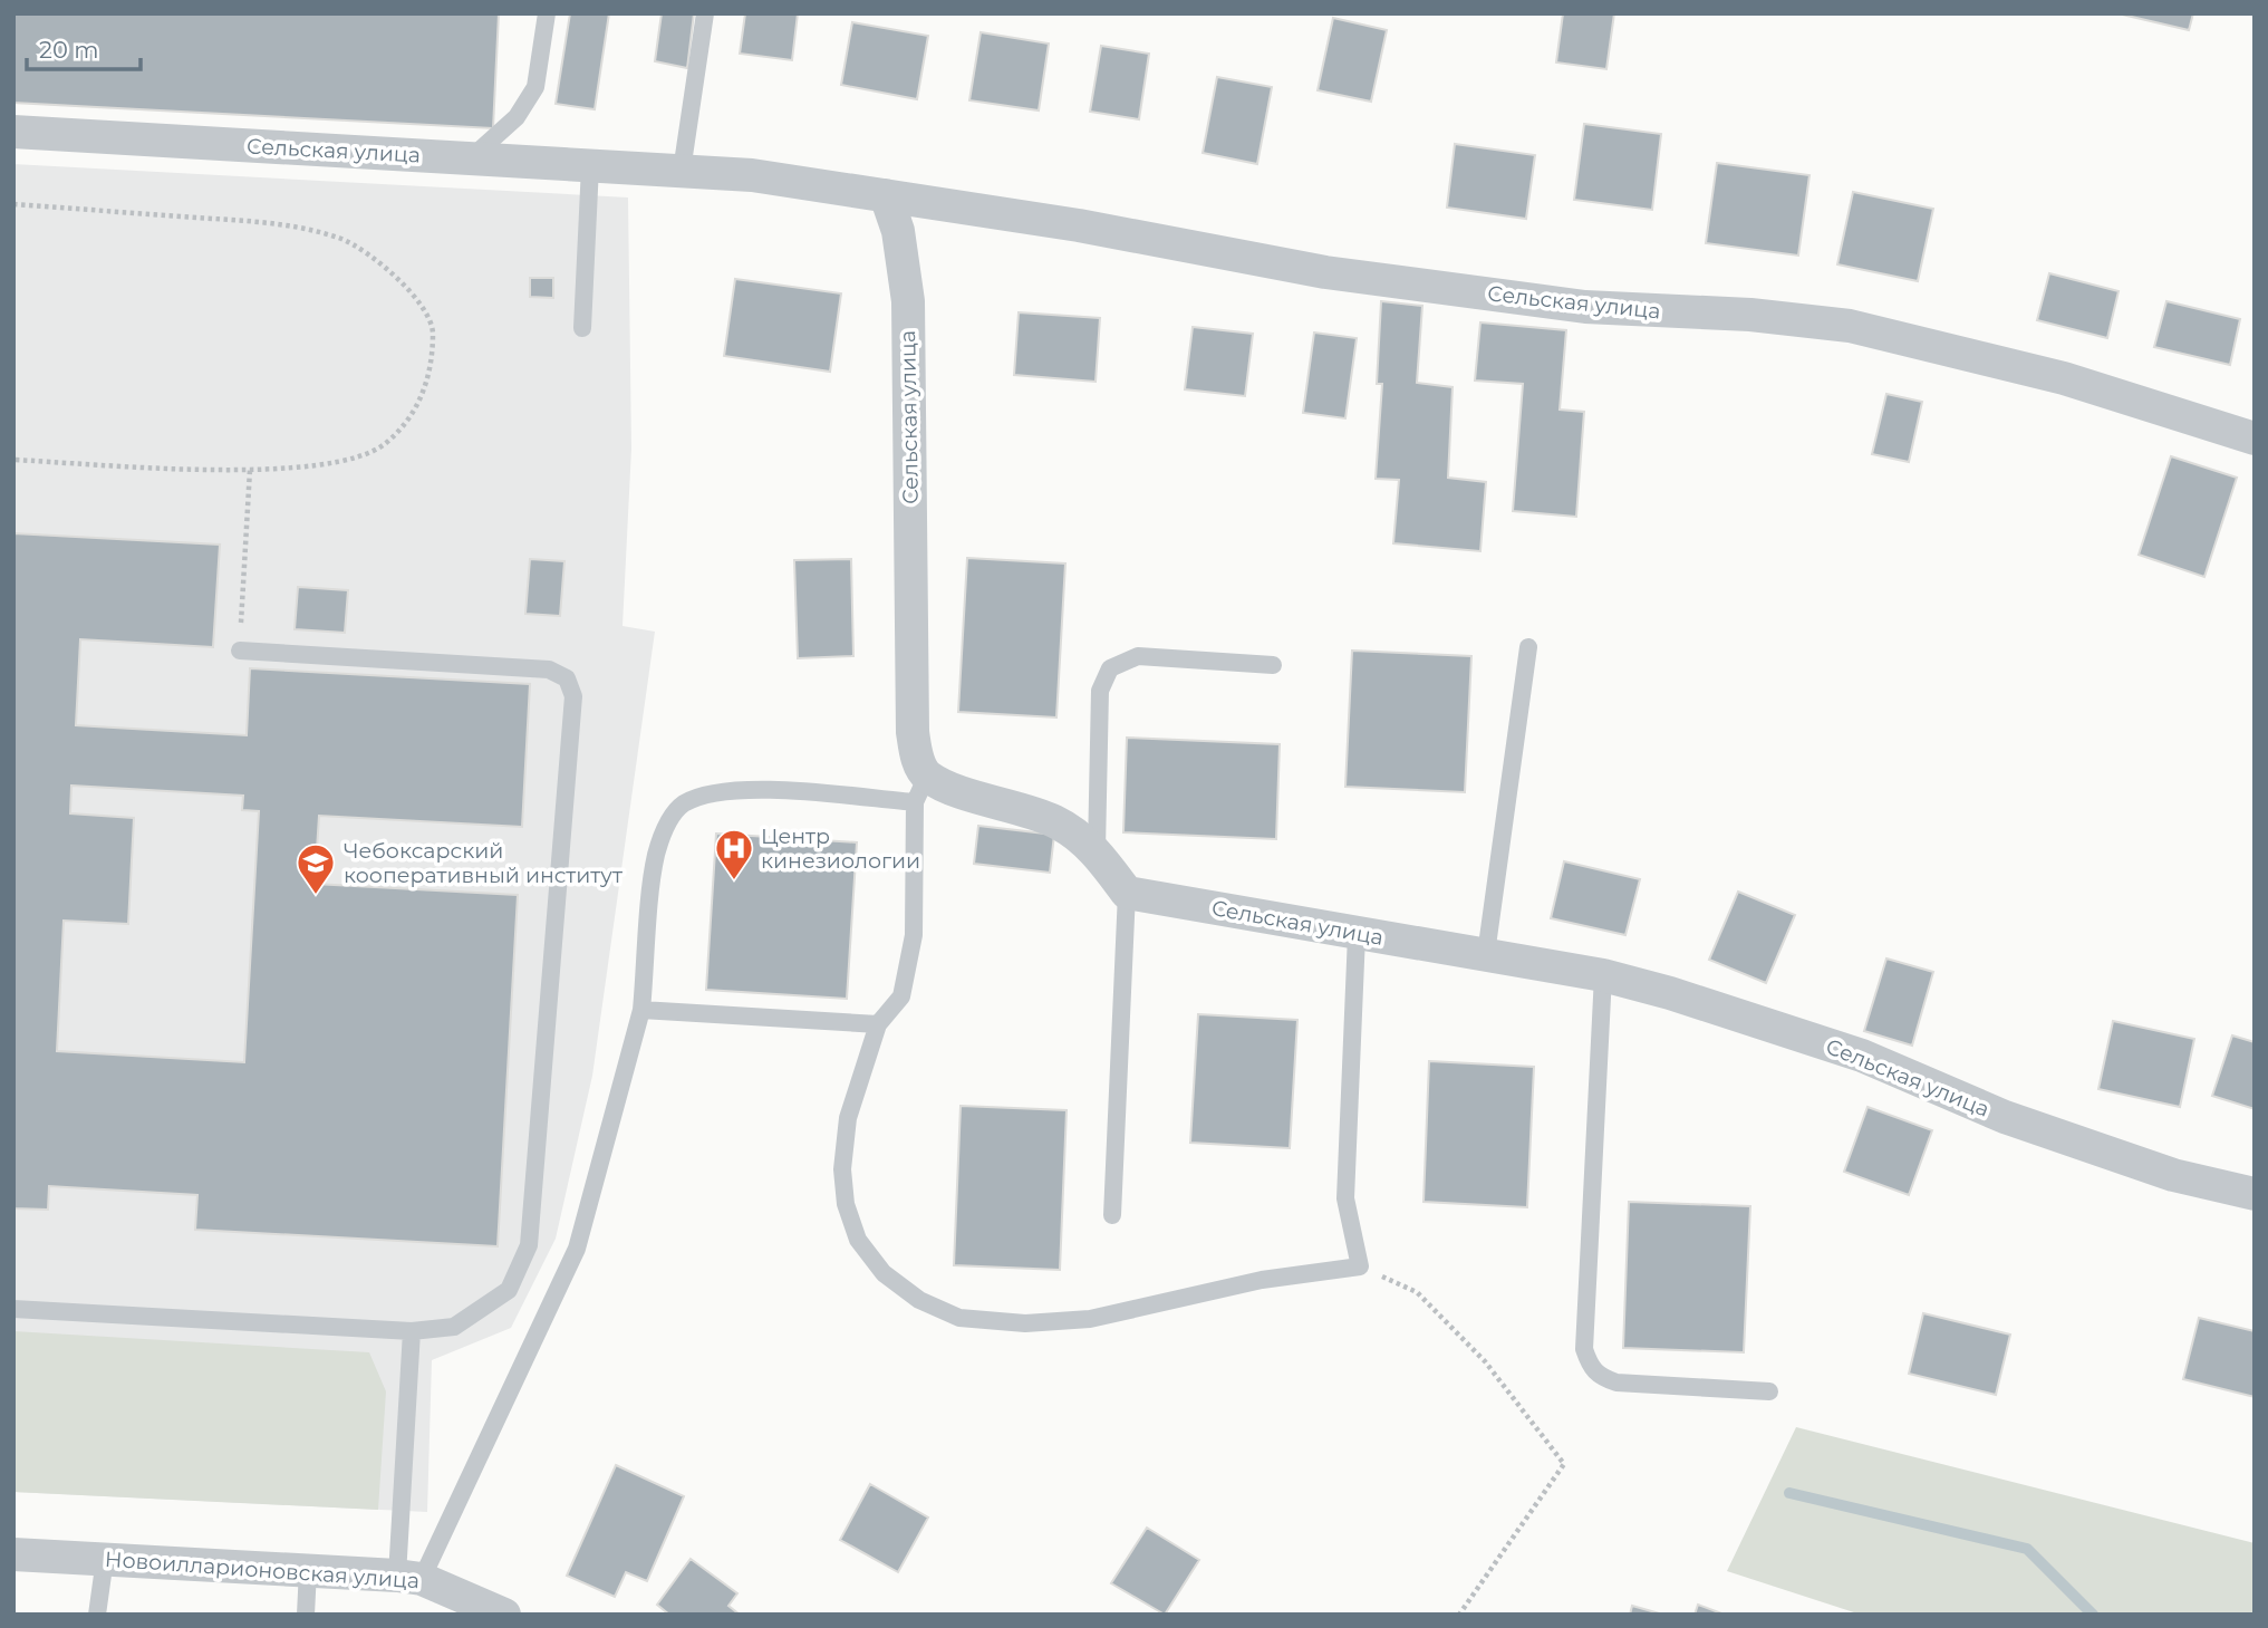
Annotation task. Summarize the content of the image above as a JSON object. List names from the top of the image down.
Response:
{
  "streets": {
    "street": ["Сельская улица", "Новоилларионовская улица"]
  },
  "places": {
    "hospital": ["Центр кинезиологии"],
    "school or university": ["Чебоксарский кооперативный институт"]
  },
  "scale_bar": "20 m"
}
